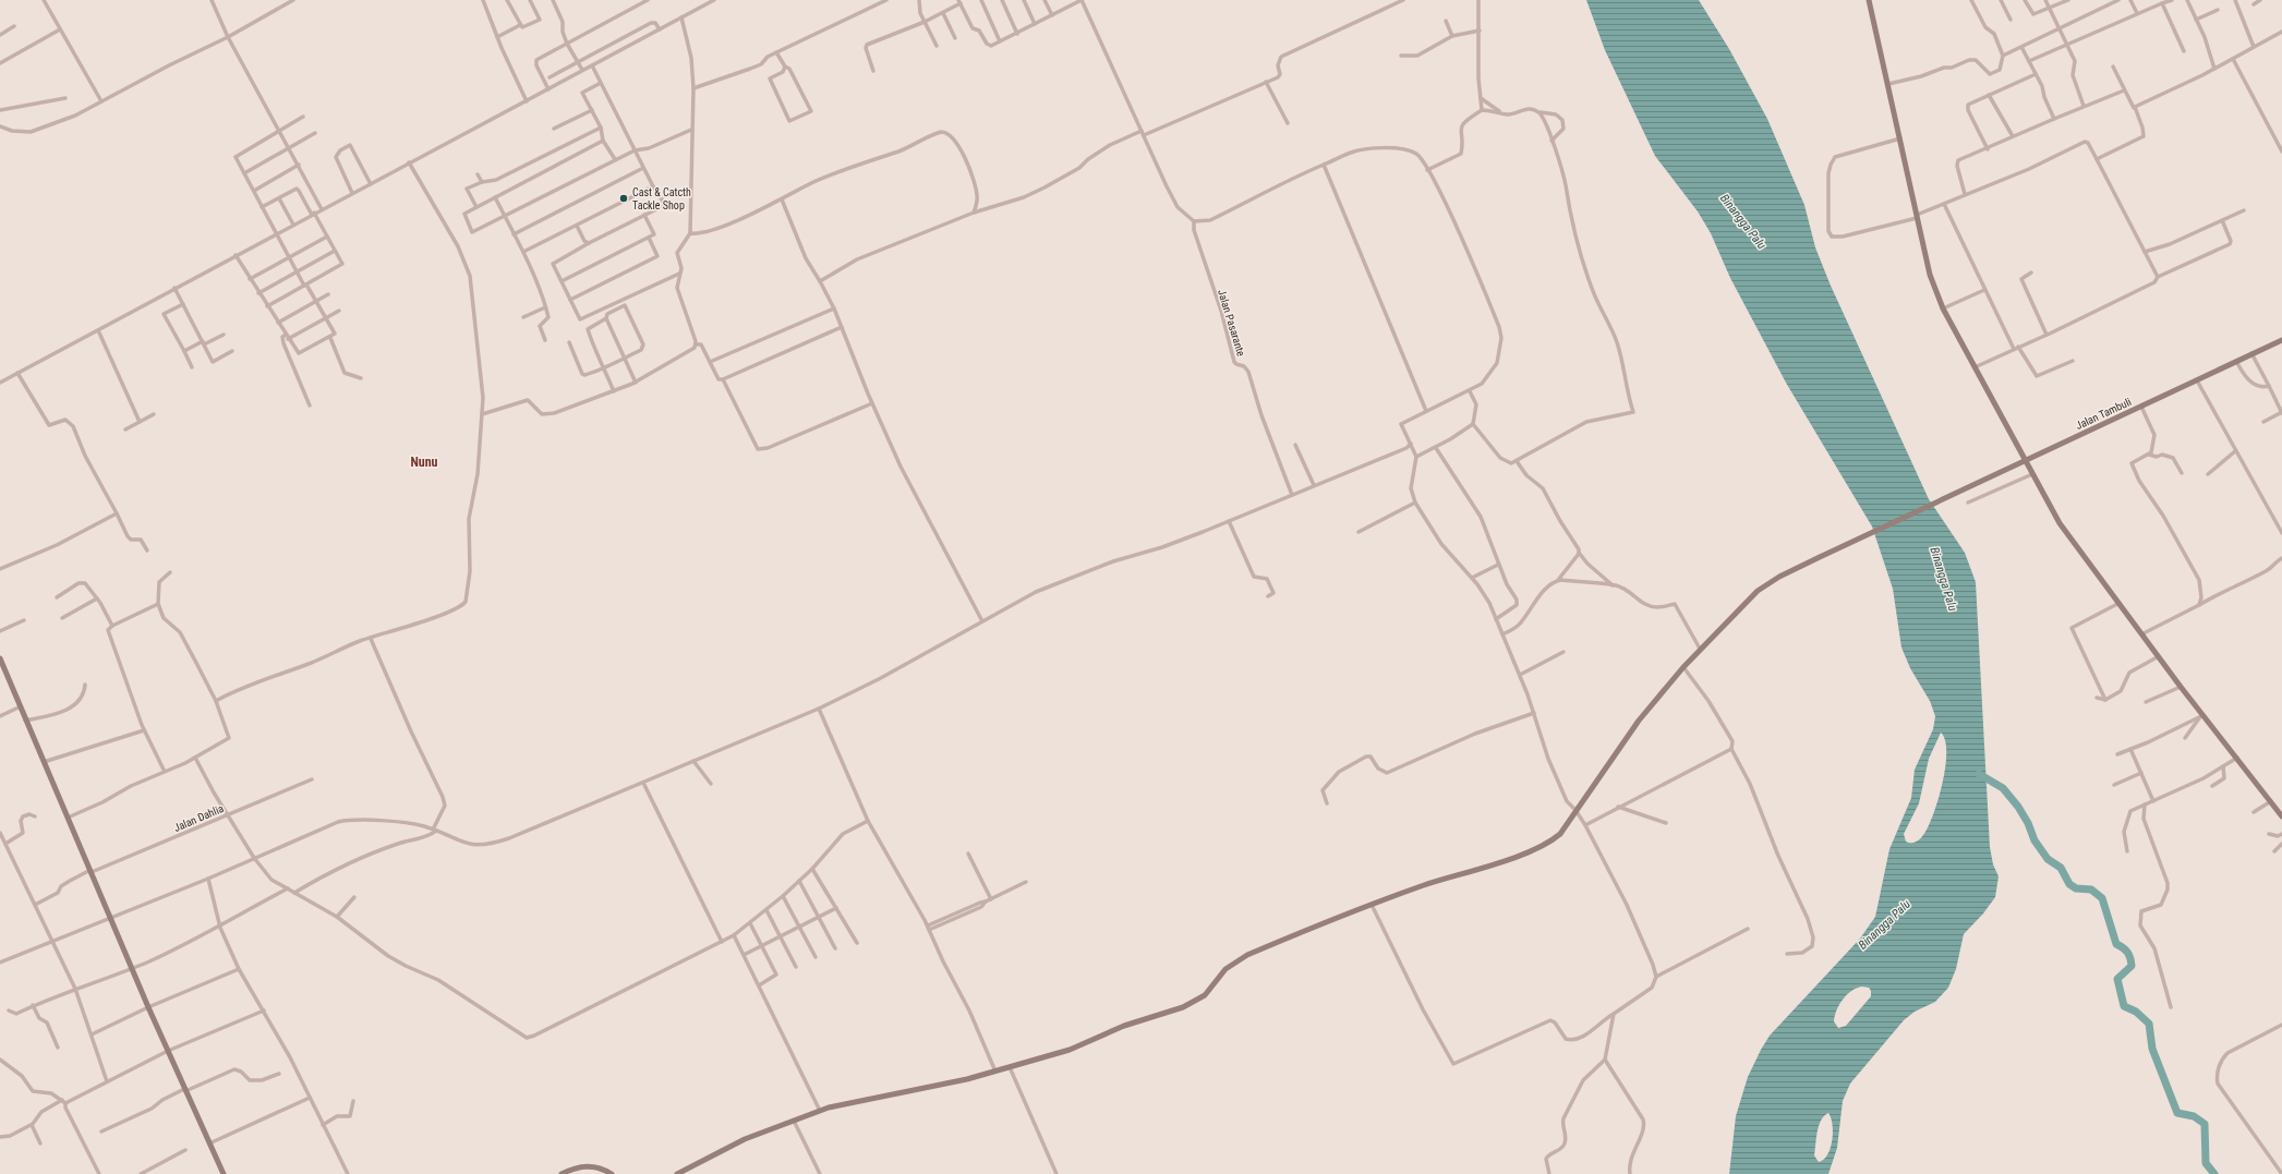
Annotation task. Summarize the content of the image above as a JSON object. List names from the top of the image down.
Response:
{
  "streets": {
    "street": ["Jalan Pasarante", "Jalan Tambuli", "Jalan Dahlia"]
  },
  "districts": ["Nunu"],
  "water": ["Binangga Palu"],
  "places": ["Cast & Catcth Tackle Shop"]
}
